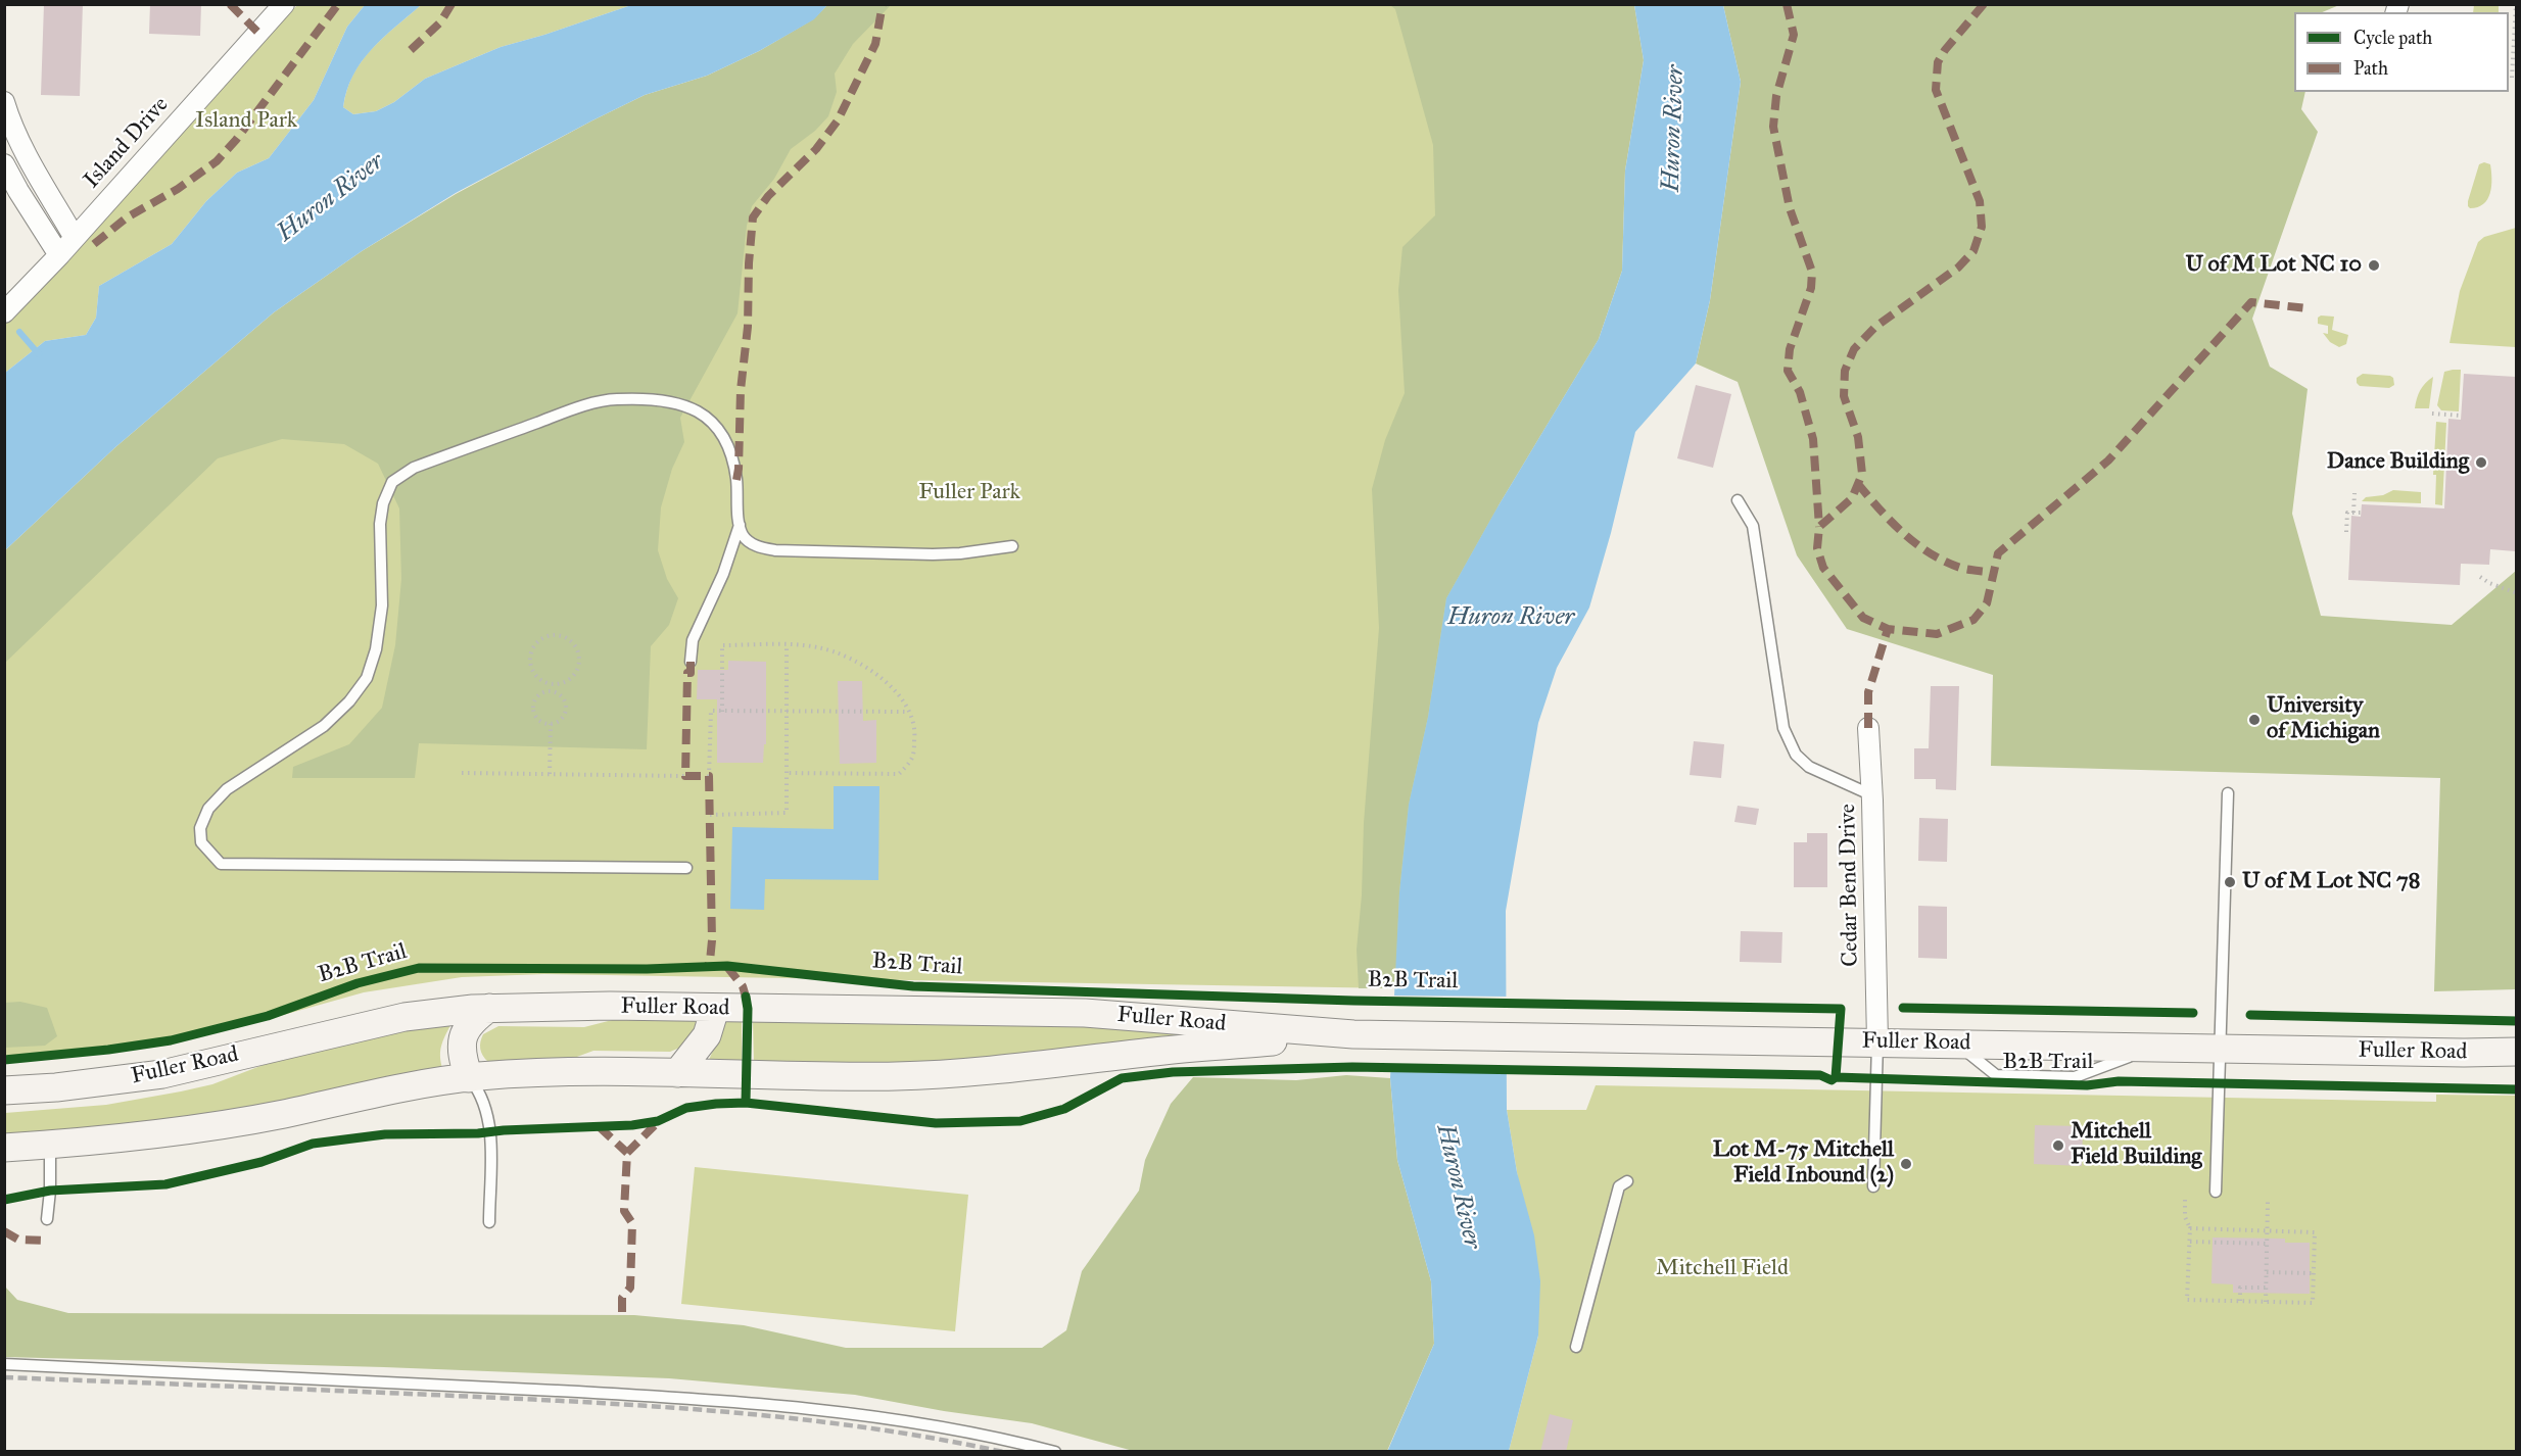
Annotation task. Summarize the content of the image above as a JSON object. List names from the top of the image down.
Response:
{
  "streets": {
    "main road": ["Fuller Road"],
    "street": ["Island Drive", "Cedar Bend Drive"],
    "cycle path": ["B2B Trail"]
  },
  "crossings": [
    ["Cedar Bend Drive", "Fuller Road"]
  ],
  "water": ["Huron River"],
  "parks": ["Island Park", "Fuller Park", "Mitchell Field"],
  "places": [
    "U of M Lot NC 10",
    "Dance Building",
    "University of Michigan",
    "U of M Lot NC 78",
    "Mitchell Field Building",
    "Lot M-75 Mitchell Field Inbound (2)"
  ],
  "legend": ["Cycle path", "Path"]
}
